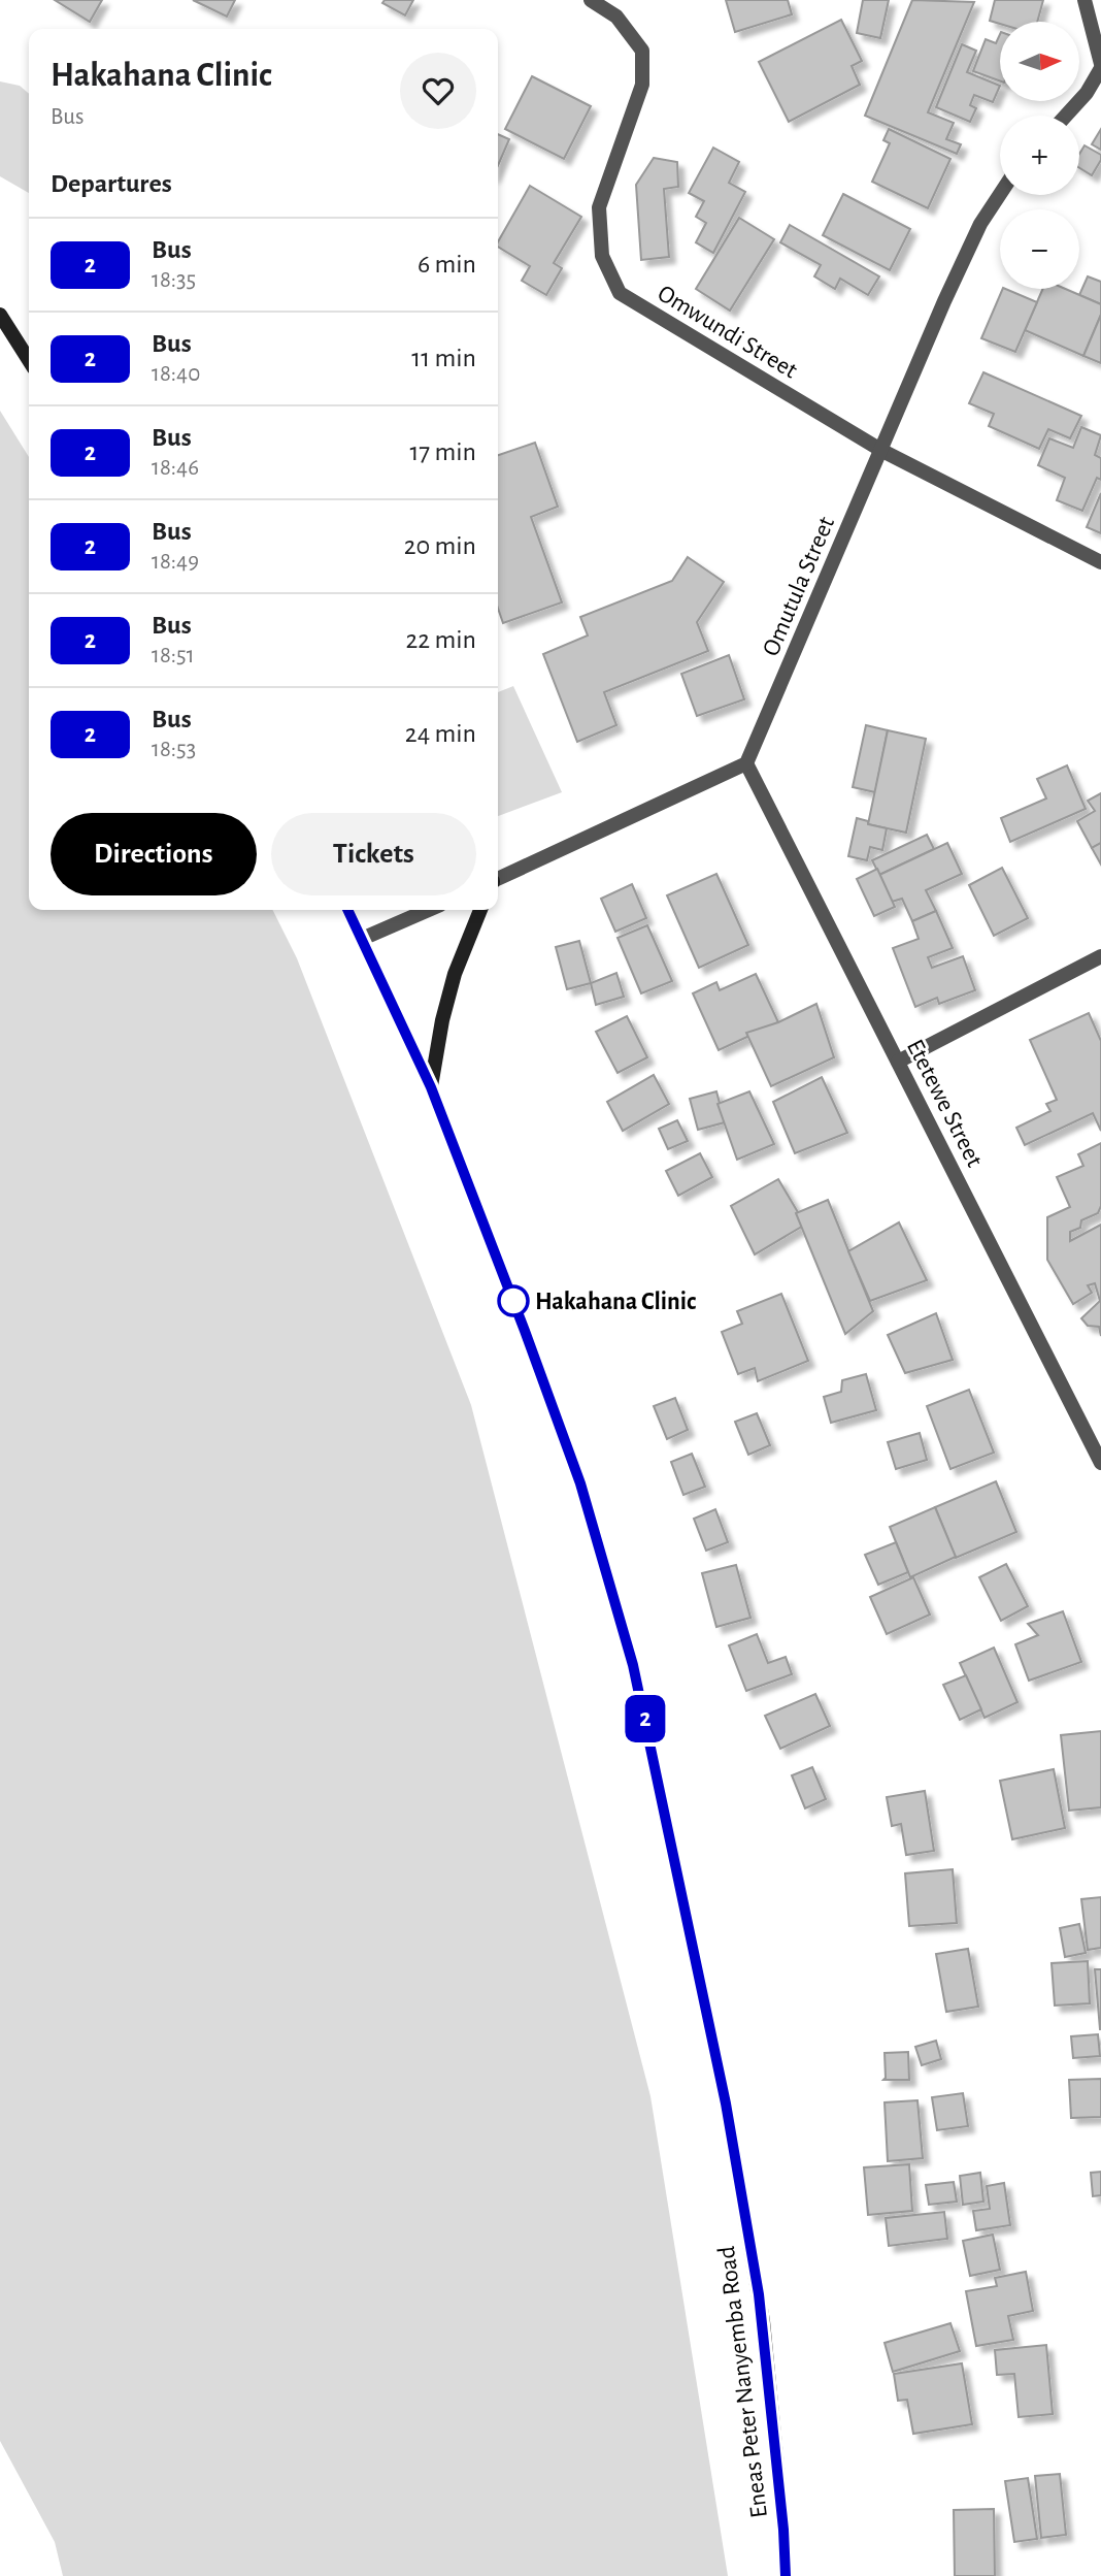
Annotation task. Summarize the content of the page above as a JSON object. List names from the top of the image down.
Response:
{
  "streets": {
    "main road": ["Eneas Peter Nanyemba Road"],
    "street": ["Omwundi Street", "Omutula Street", "Etetewe Street"]
  },
  "crossings": [
    ["Omwundi Street", "Omutula Street"],
    ["Omutula Street", "Etetewe Street"]
  ],
  "places": ["Hakahana Clinic"],
  "lines": ["bus line 2"],
  "north": "right",
  "page": {
    "on_map": "2",
    "map_buttons": ["+", "−"],
    "heading": [
      ["Hakahana Clinic", "Bus"],
      "Departures"
    ],
    "list": [
      {
        "mark": "2",
        "name": "Bus",
        "note": "18:35",
        "value": "6 min"
      },
      {
        "mark": "2",
        "name": "Bus",
        "note": "18:40",
        "value": "11 min"
      },
      {
        "mark": "2",
        "name": "Bus",
        "note": "18:46",
        "value": "17 min"
      },
      {
        "mark": "2",
        "name": "Bus",
        "note": "18:49",
        "value": "20 min"
      },
      {
        "mark": "2",
        "name": "Bus",
        "note": "18:51",
        "value": "22 min"
      },
      {
        "mark": "2",
        "name": "Bus",
        "note": "18:53",
        "value": "24 min"
      }
    ],
    "buttons": ["Directions", "Tickets"]
  }
}
